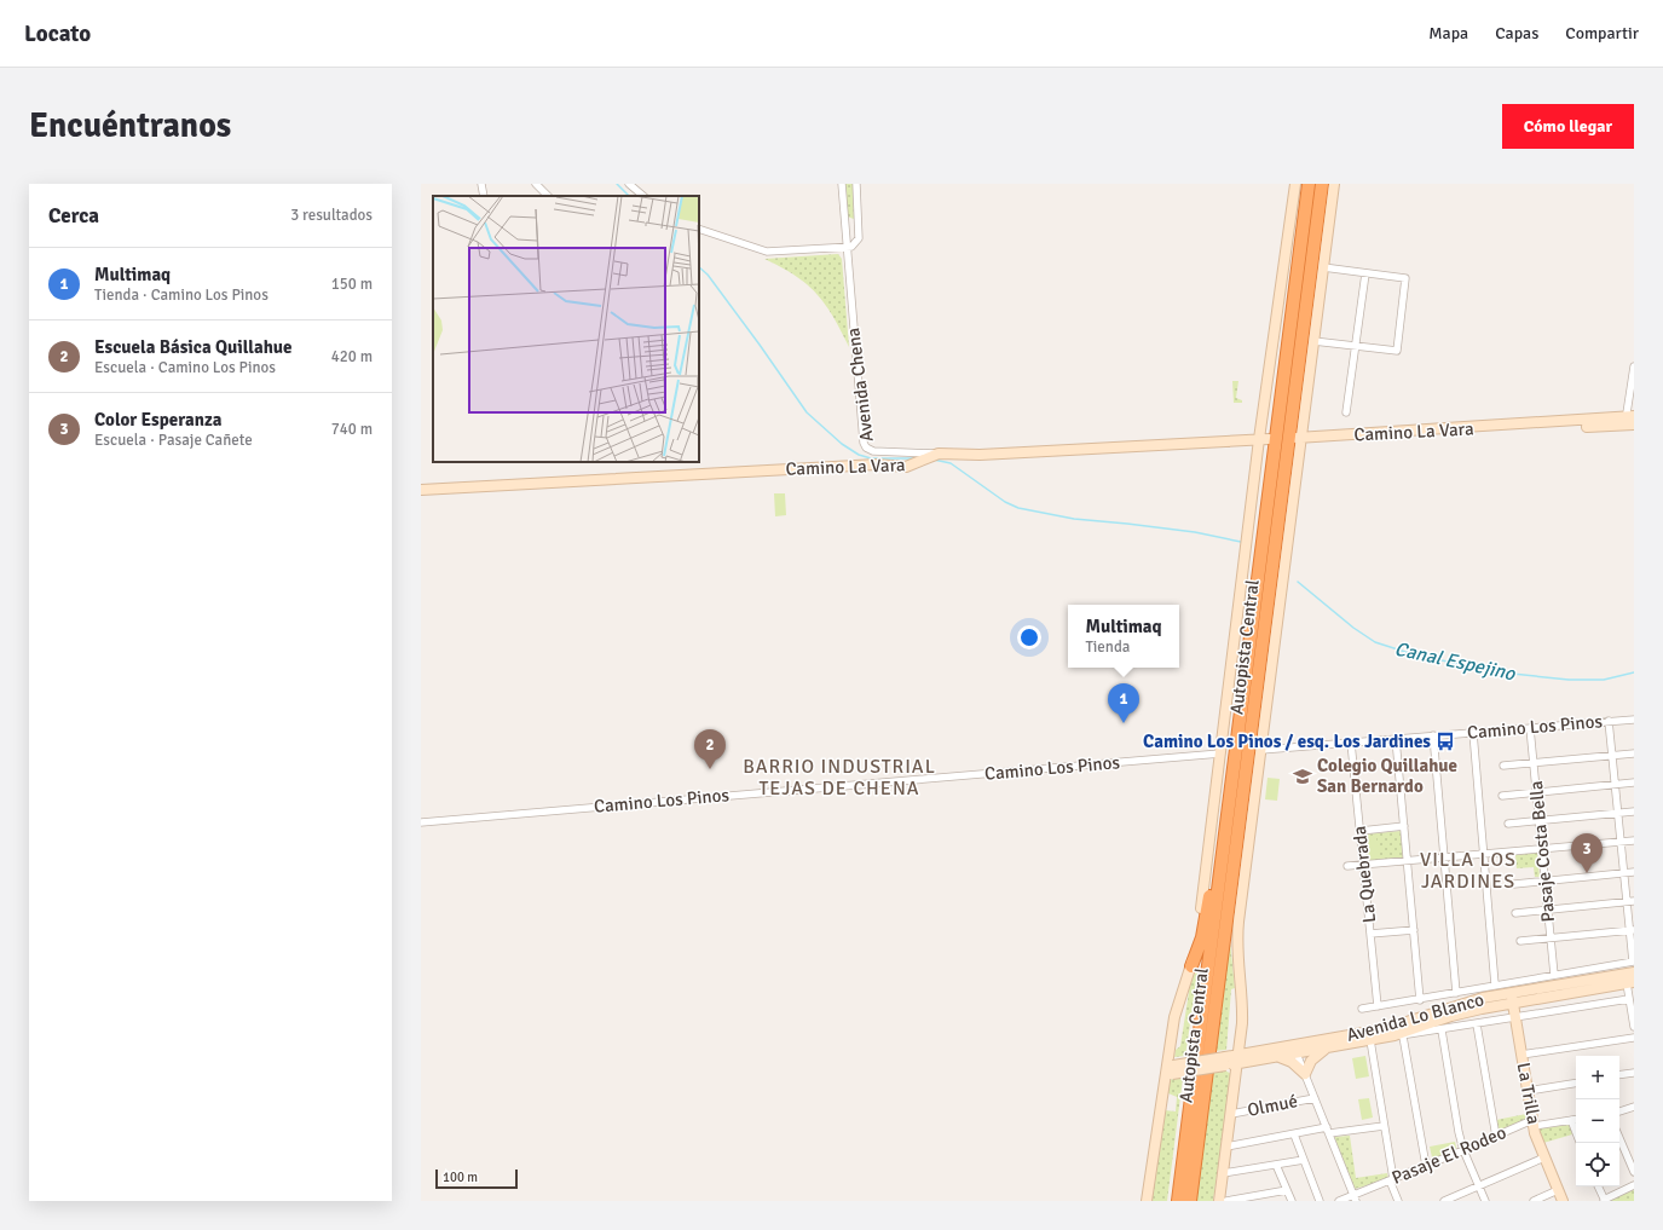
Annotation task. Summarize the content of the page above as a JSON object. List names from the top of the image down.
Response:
{
  "streets": {
    "highway": ["Autopista Central"],
    "street": [
      "Avenida Chena",
      "Camino La Vara",
      "Camino Los Pinos",
      "Pasaje Costa Bella",
      "La Quebrada",
      "Avenida Lo Blanco",
      "La Trilla",
      "Olmué",
      "Pasaje El Rodeo"
    ]
  },
  "crossings": [
    ["Avenida Chena", "Camino La Vara"],
    ["Camino Los Pinos", "Pasaje Costa Bella"],
    ["Camino Los Pinos", "La Quebrada"],
    ["Pasaje Costa Bella", "Avenida Lo Blanco"],
    ["La Quebrada", "Avenida Lo Blanco"],
    ["Avenida Lo Blanco", "La Trilla"],
    ["La Trilla", "Pasaje El Rodeo"]
  ],
  "districts": ["BARRIO INDUSTRIAL TEJAS DE CHENA", "VILLA LOS JARDINES"],
  "water": ["Canal Espejino"],
  "places": {
    "bus stop": ["Camino Los Pinos / esq. Los Jardines"],
    "school or university": ["Colegio Quillahue San Bernardo"]
  },
  "scale_bar": "100 m",
  "page": {
    "header": "Locato",
    "nav": ["Mapa", "Capas", "Compartir"],
    "buttons": "Cómo llegar",
    "title": "Encuéntranos",
    "heading": ["Cerca", "3 resultados"],
    "list": [
      {
        "mark": "1",
        "name": "Multimaq",
        "note": "Tienda · Camino Los Pinos",
        "value": "150 m"
      },
      {
        "mark": "2",
        "name": "Escuela Básica Quillahue",
        "note": "Escuela · Camino Los Pinos",
        "value": "420 m"
      },
      {
        "mark": "3",
        "name": "Color Esperanza",
        "note": "Escuela · Pasaje Cañete",
        "value": "740 m"
      }
    ],
    "popup": ["Multimaq", "Tienda"],
    "pins": ["1", "2", "3"],
    "map_buttons": ["+", "−"],
    "scale": "100 m"
  }
}
